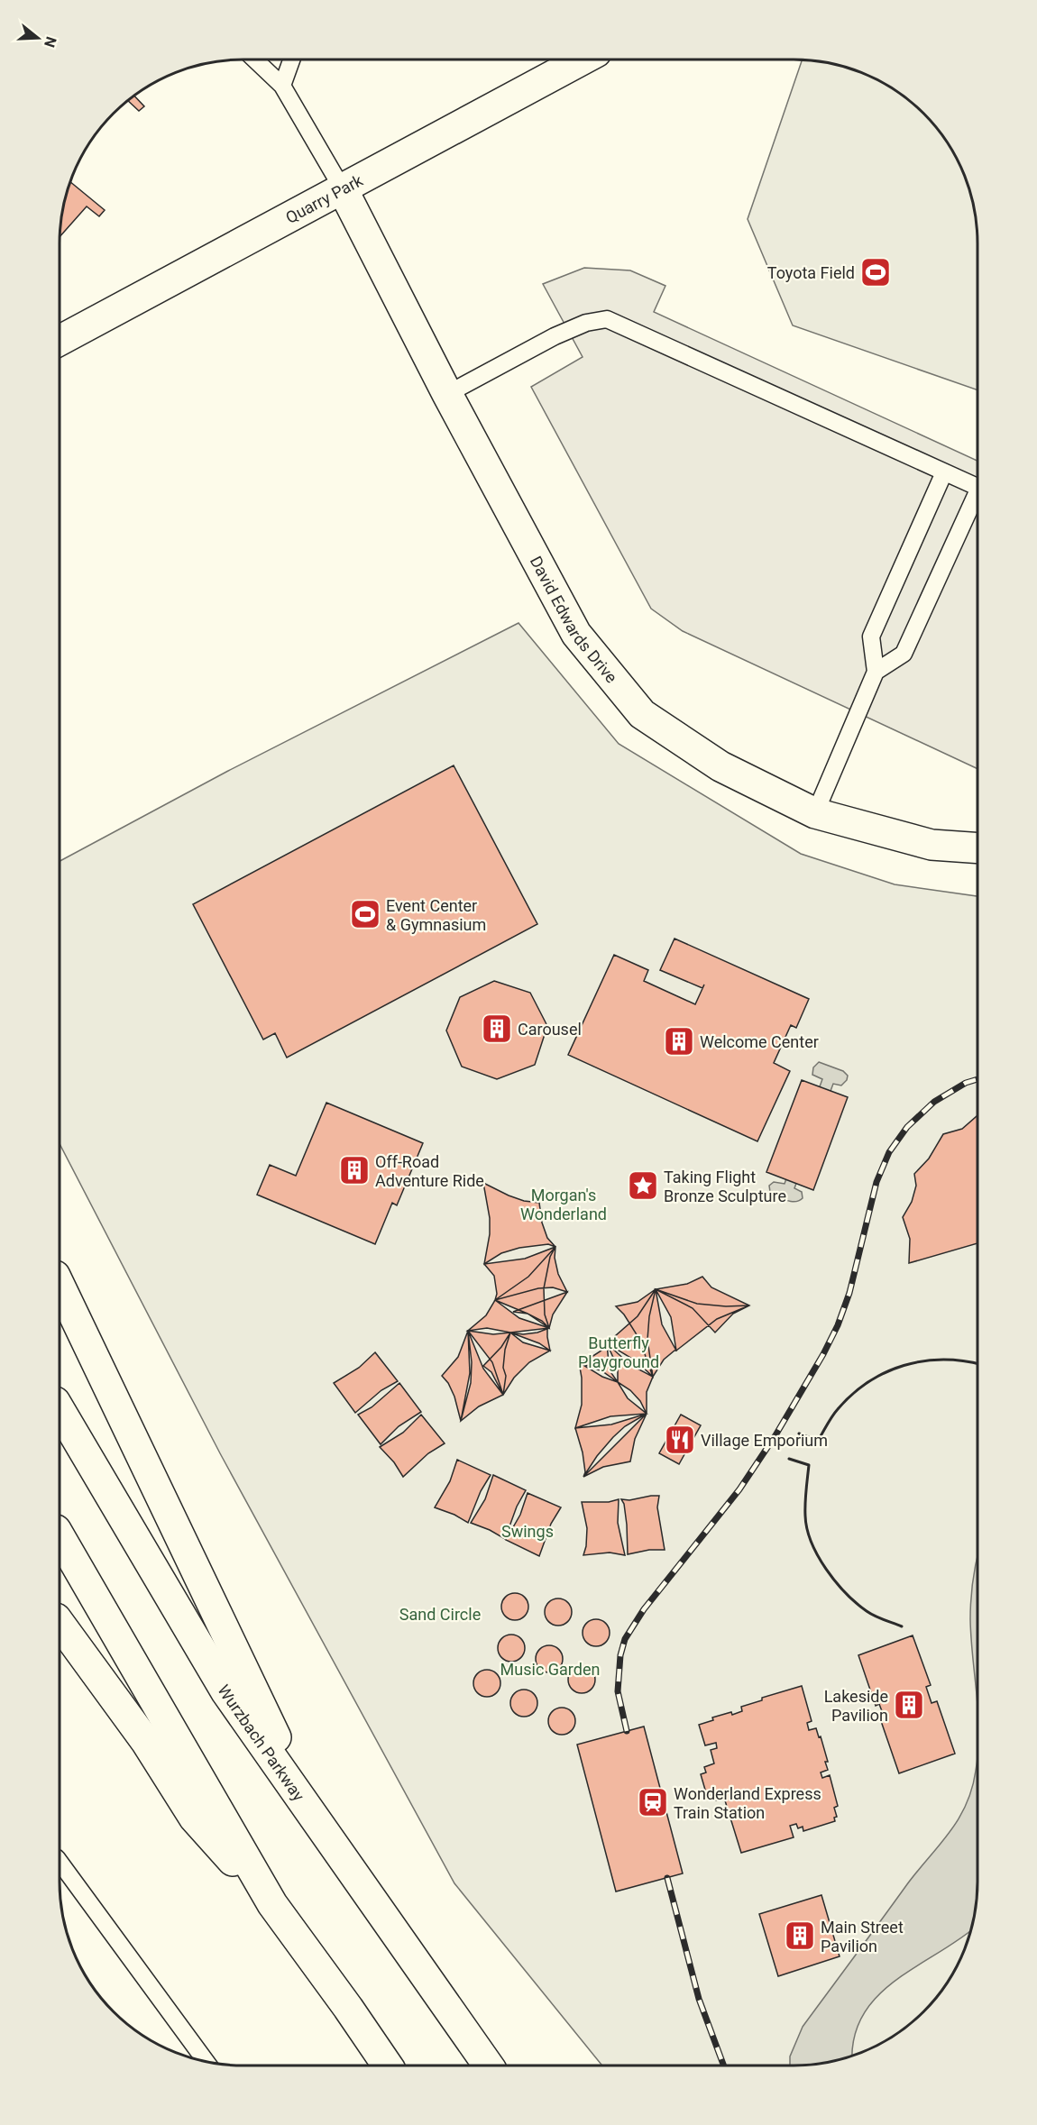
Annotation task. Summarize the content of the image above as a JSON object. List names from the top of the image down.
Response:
{
  "streets": {
    "main road": ["Quarry Park", "David Edwards Drive", "Wurzbach Parkway"]
  },
  "crossings": [
    ["Quarry Park", "David Edwards Drive"]
  ],
  "parks": [
    "Morgan's Wonderland",
    "Butterfly Playground",
    "Swings",
    "Sand Circle",
    "Music Garden"
  ],
  "places": {
    "sports": ["Toyota Field", "Event Center & Gymnasium"],
    "building": [
      "Carousel",
      "Welcome Center",
      "Off-Road Adventure Ride",
      "Lakeside Pavilion",
      "Main Street Pavilion"
    ],
    "place": ["Taking Flight Bronze Sculpture"],
    "restaurant": ["Village Emporium"],
    "station": ["Wonderland Express Train Station"]
  },
  "north": "right"
}
